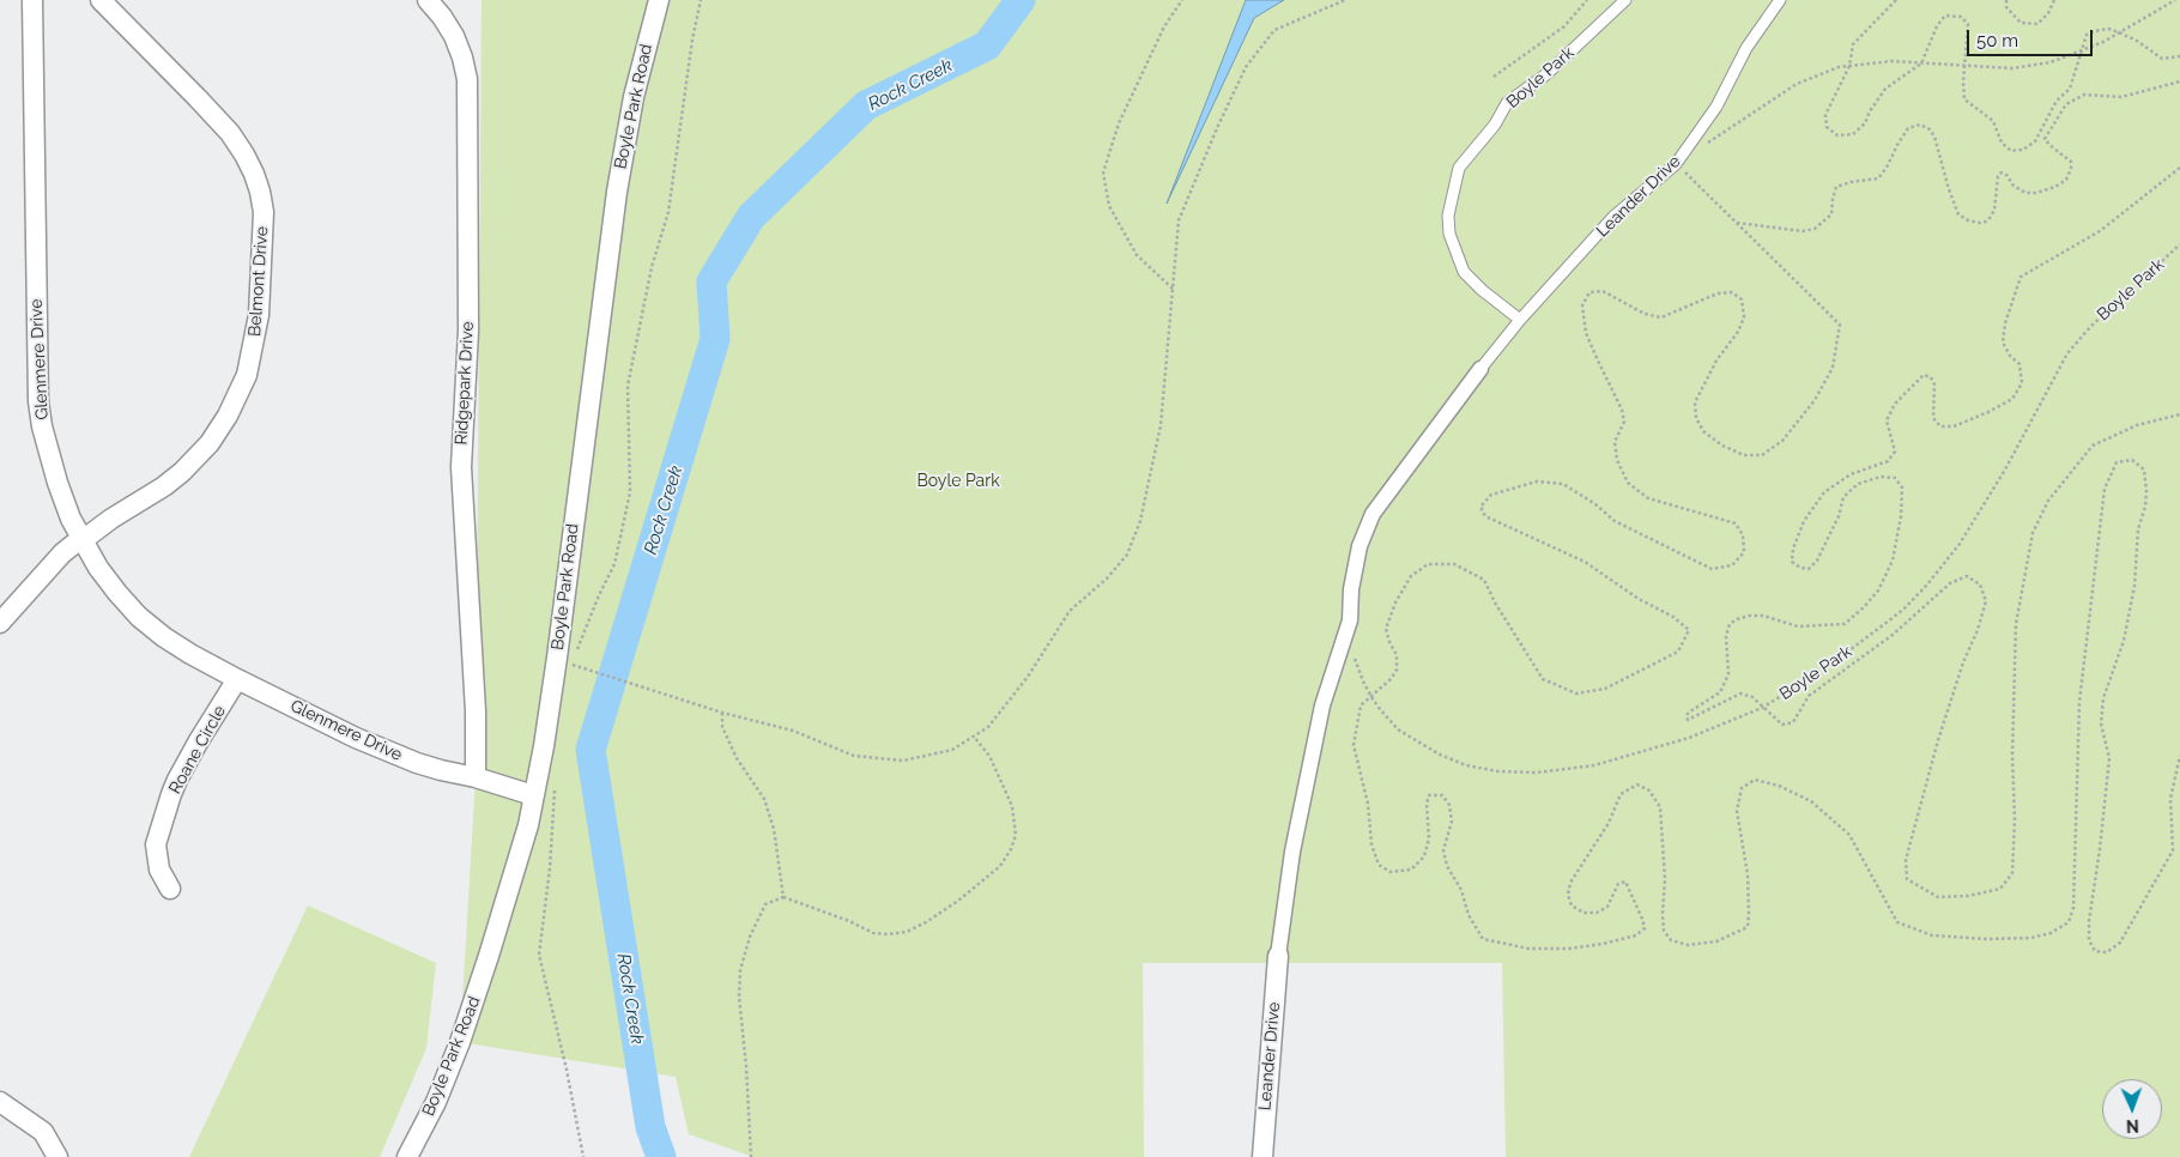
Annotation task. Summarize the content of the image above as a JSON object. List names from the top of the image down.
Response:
{
  "streets": {
    "street": [
      "Boyle Park Road",
      "Leander Drive",
      "Belmont Drive",
      "Glenmere Drive",
      "Ridgepark Drive",
      "Roane Circle"
    ],
    "lane": ["Boyle Park"]
  },
  "crossings": [
    ["Boyle Park", "Leander Drive"],
    ["Boyle Park Road", "Glenmere Drive"],
    ["Belmont Drive", "Glenmere Drive"],
    ["Glenmere Drive", "Ridgepark Drive"],
    ["Glenmere Drive", "Roane Circle"]
  ],
  "water": ["Rock Creek"],
  "parks": ["Boyle Park"],
  "scale_bar": "50 m",
  "north": "bottom"
}
